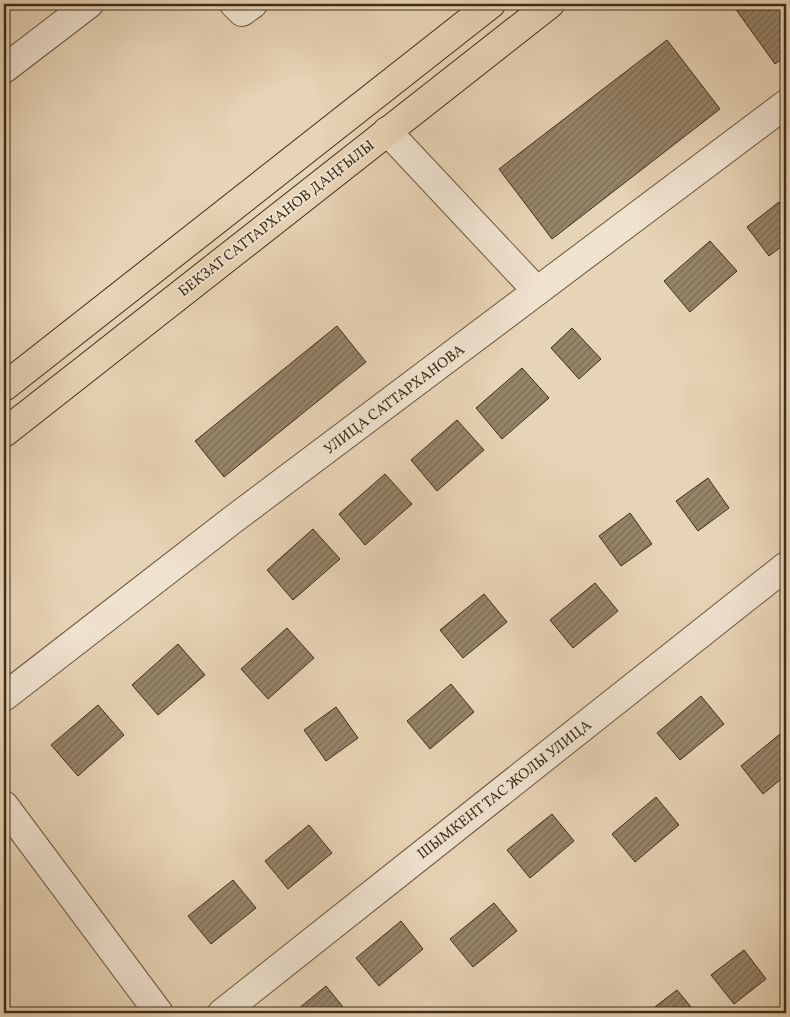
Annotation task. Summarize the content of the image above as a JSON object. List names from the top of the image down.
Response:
{
  "streets": {
    "main road": ["БЕКЗАТ САТТАРХАНОВ ДАҢҒЫЛЫ"],
    "street": ["УЛИЦА САТТАРХАНОВА", "ШЫМКЕНТ ТАС ЖОЛЫ УЛИЦА"]
  }
}
